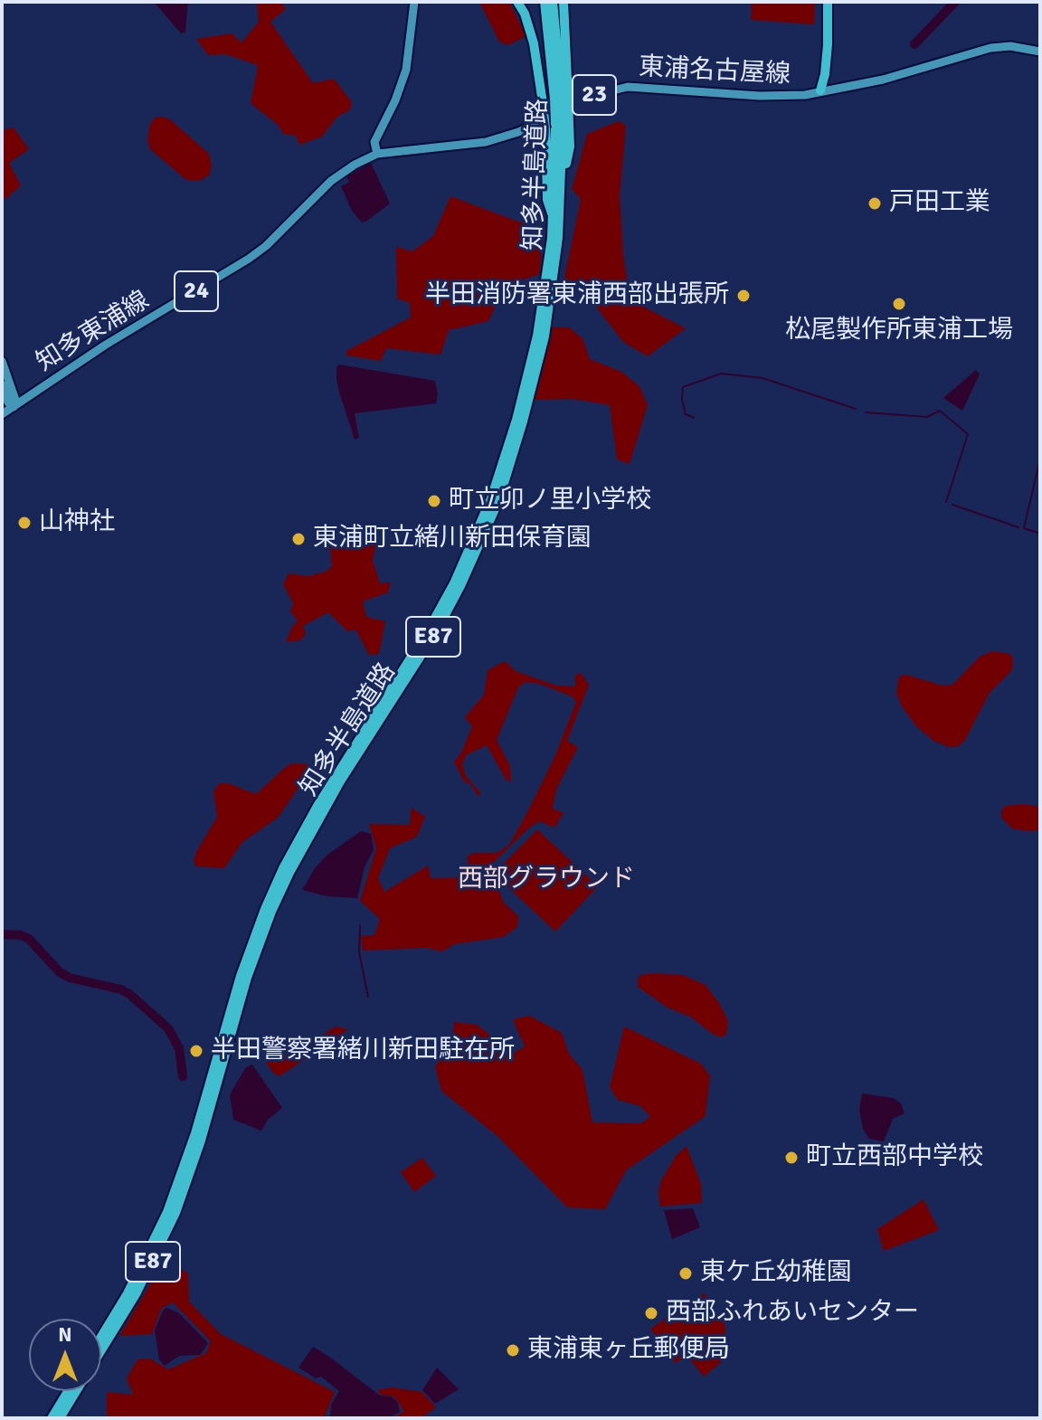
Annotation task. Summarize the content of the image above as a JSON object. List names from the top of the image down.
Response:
{
  "streets": {
    "highway": ["知多半島道路", "E87"],
    "main road": [
      "東浦名古屋線",
      "23",
      "24",
      "知多東浦線"
    ]
  },
  "crossings": [
    ["東浦名古屋線", "知多東浦線"]
  ],
  "parks": ["西部グラウンド"],
  "places": [
    "戸田工業",
    "半田消防署東浦西部出張所",
    "松尾製作所東浦工場",
    "町立卯ノ里小学校",
    "山神社",
    "東浦町立緒川新田保育園",
    "半田警察署緒川新田駐在所",
    "町立西部中学校",
    "東ケ丘幼稚園",
    "西部ふれあいセンター",
    "東浦東ヶ丘郵便局"
  ],
  "north": "top"
}
